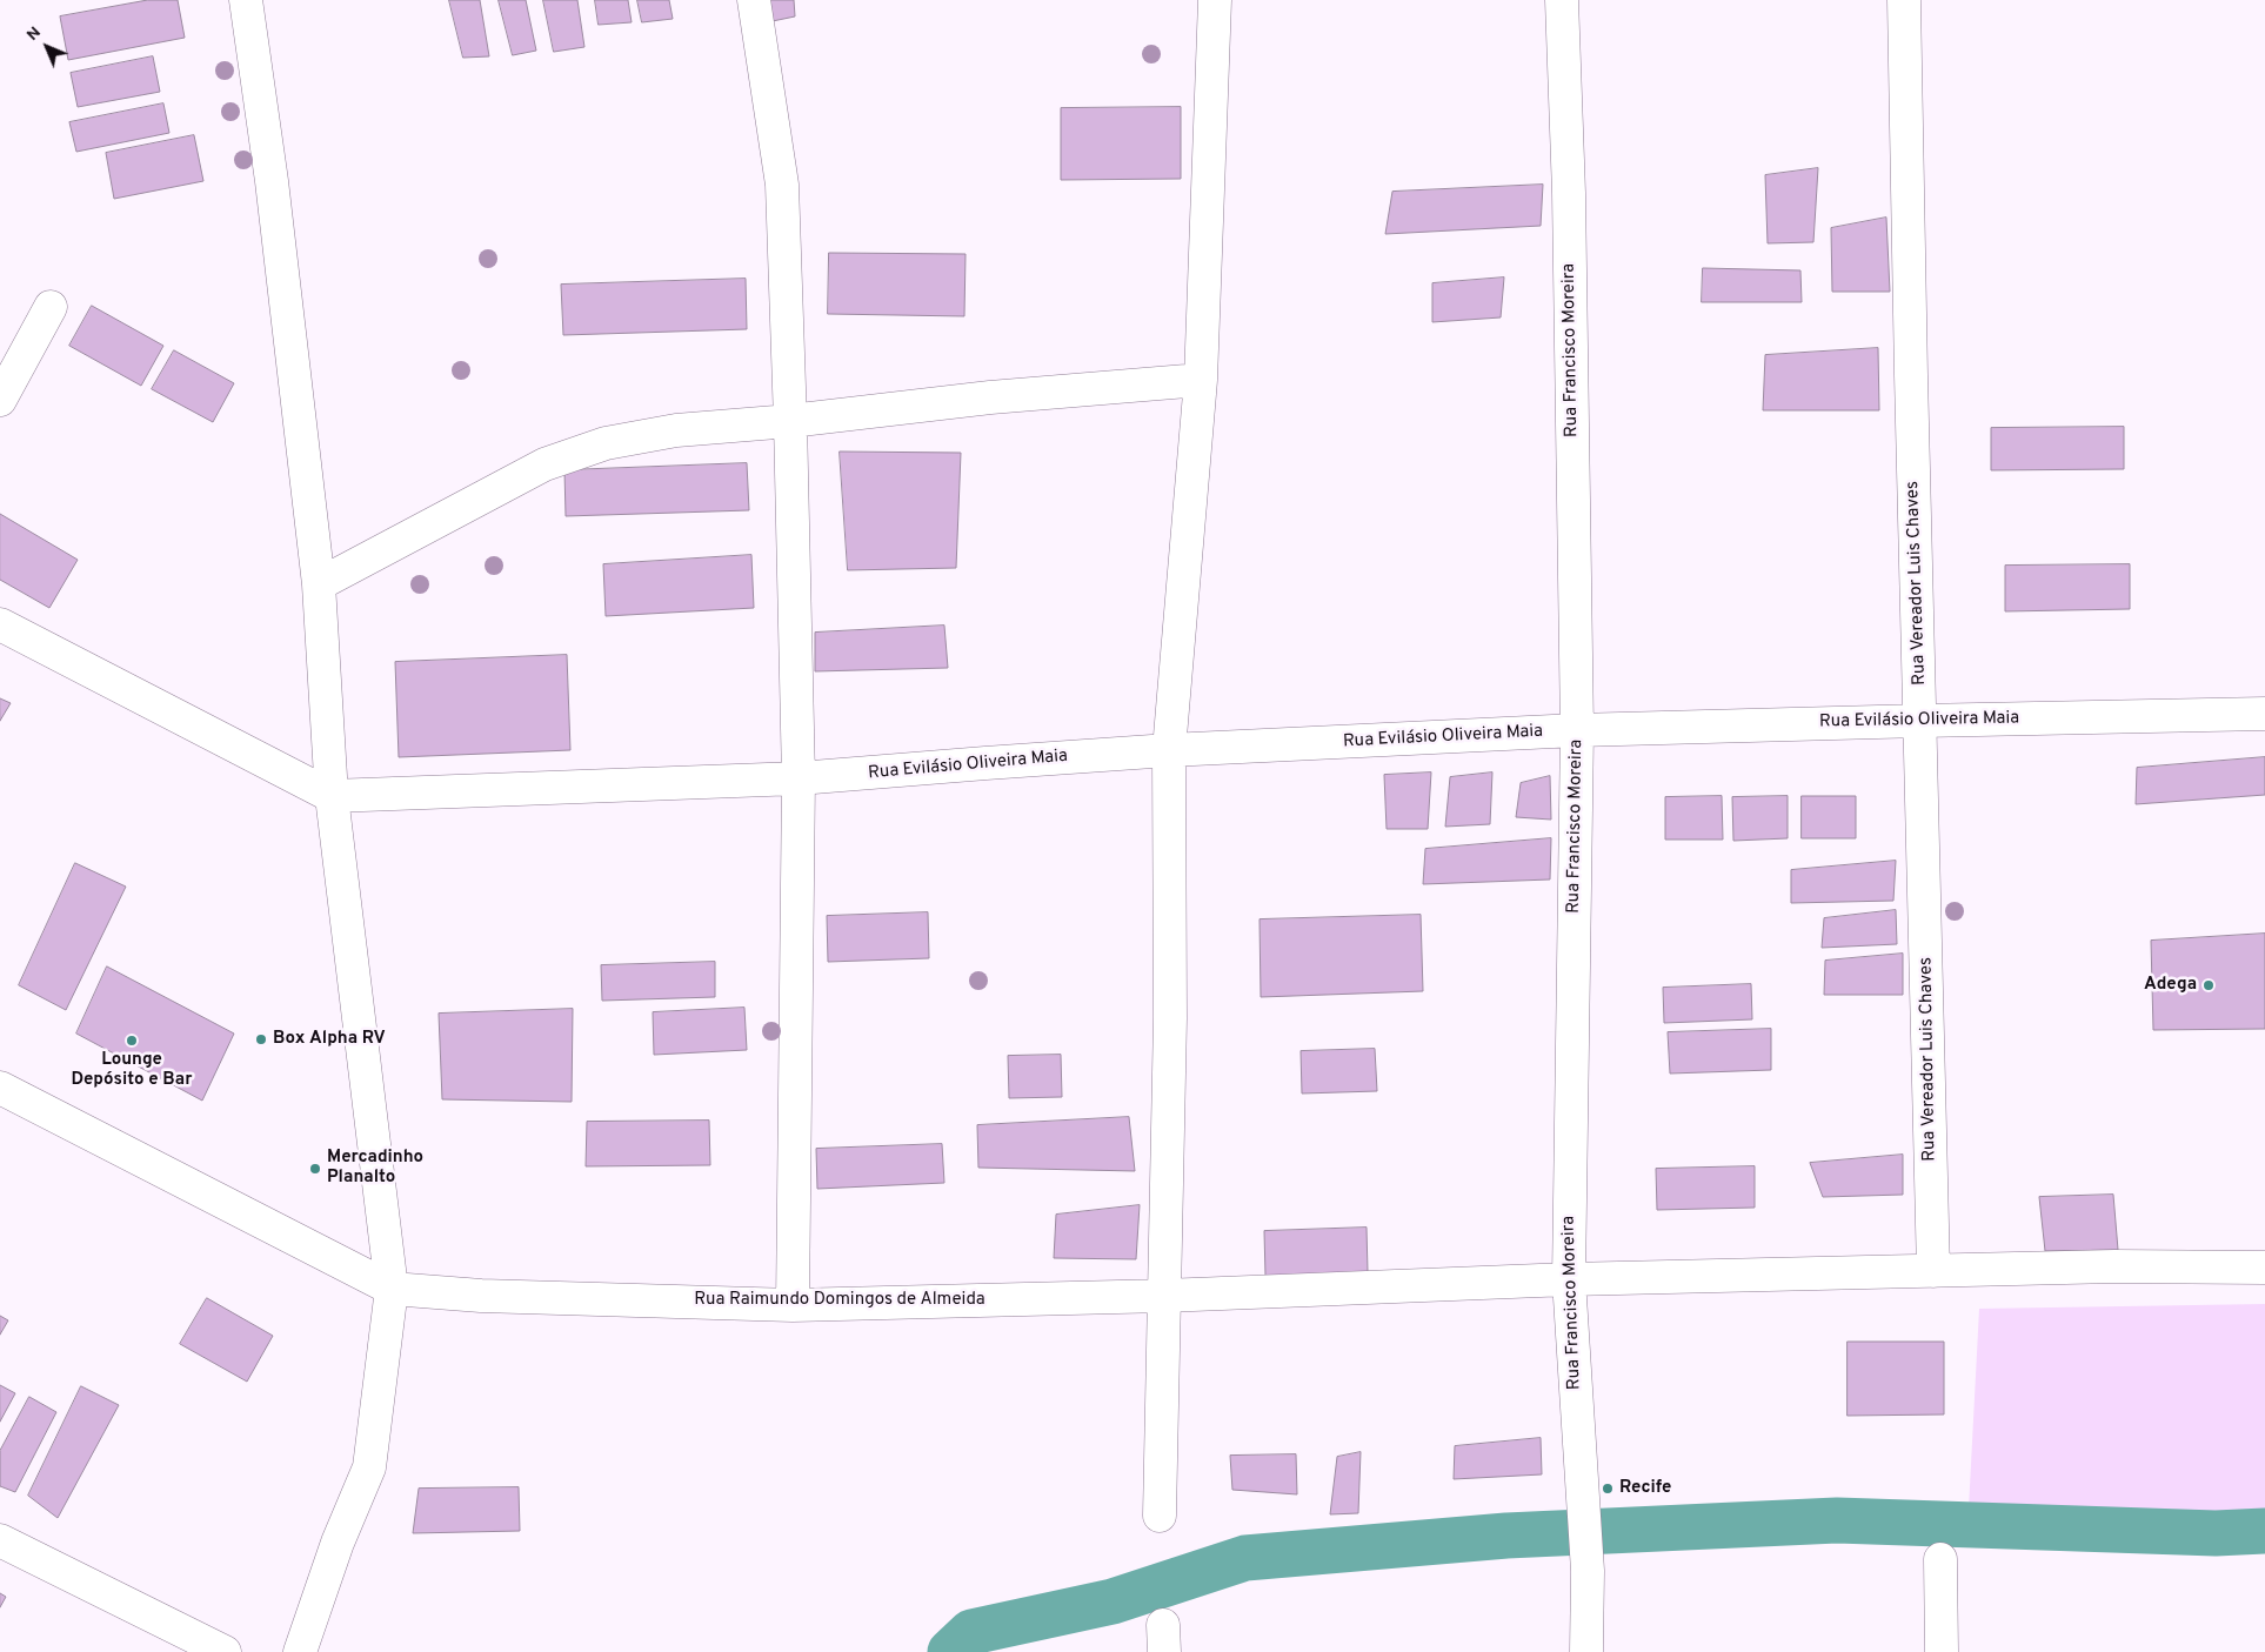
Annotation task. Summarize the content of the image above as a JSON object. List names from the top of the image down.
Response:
{
  "streets": {
    "street": [
      "Rua Francisco Moreira",
      "Rua Vereador Luis Chaves",
      "Rua Evilásio Oliveira Maia",
      "Rua Raimundo Domingos de Almeida"
    ]
  },
  "crossings": [
    ["Rua Francisco Moreira", "Rua Evilásio Oliveira Maia"],
    ["Rua Francisco Moreira", "Rua Raimundo Domingos de Almeida"],
    ["Rua Vereador Luis Chaves", "Rua Evilásio Oliveira Maia"],
    ["Rua Vereador Luis Chaves", "Rua Raimundo Domingos de Almeida"]
  ],
  "places": [
    "Adega",
    "Box Alpha RV",
    "Lounge Depósito e Bar",
    "Mercadinho Planalto",
    "Recife"
  ],
  "north": "top left"
}
